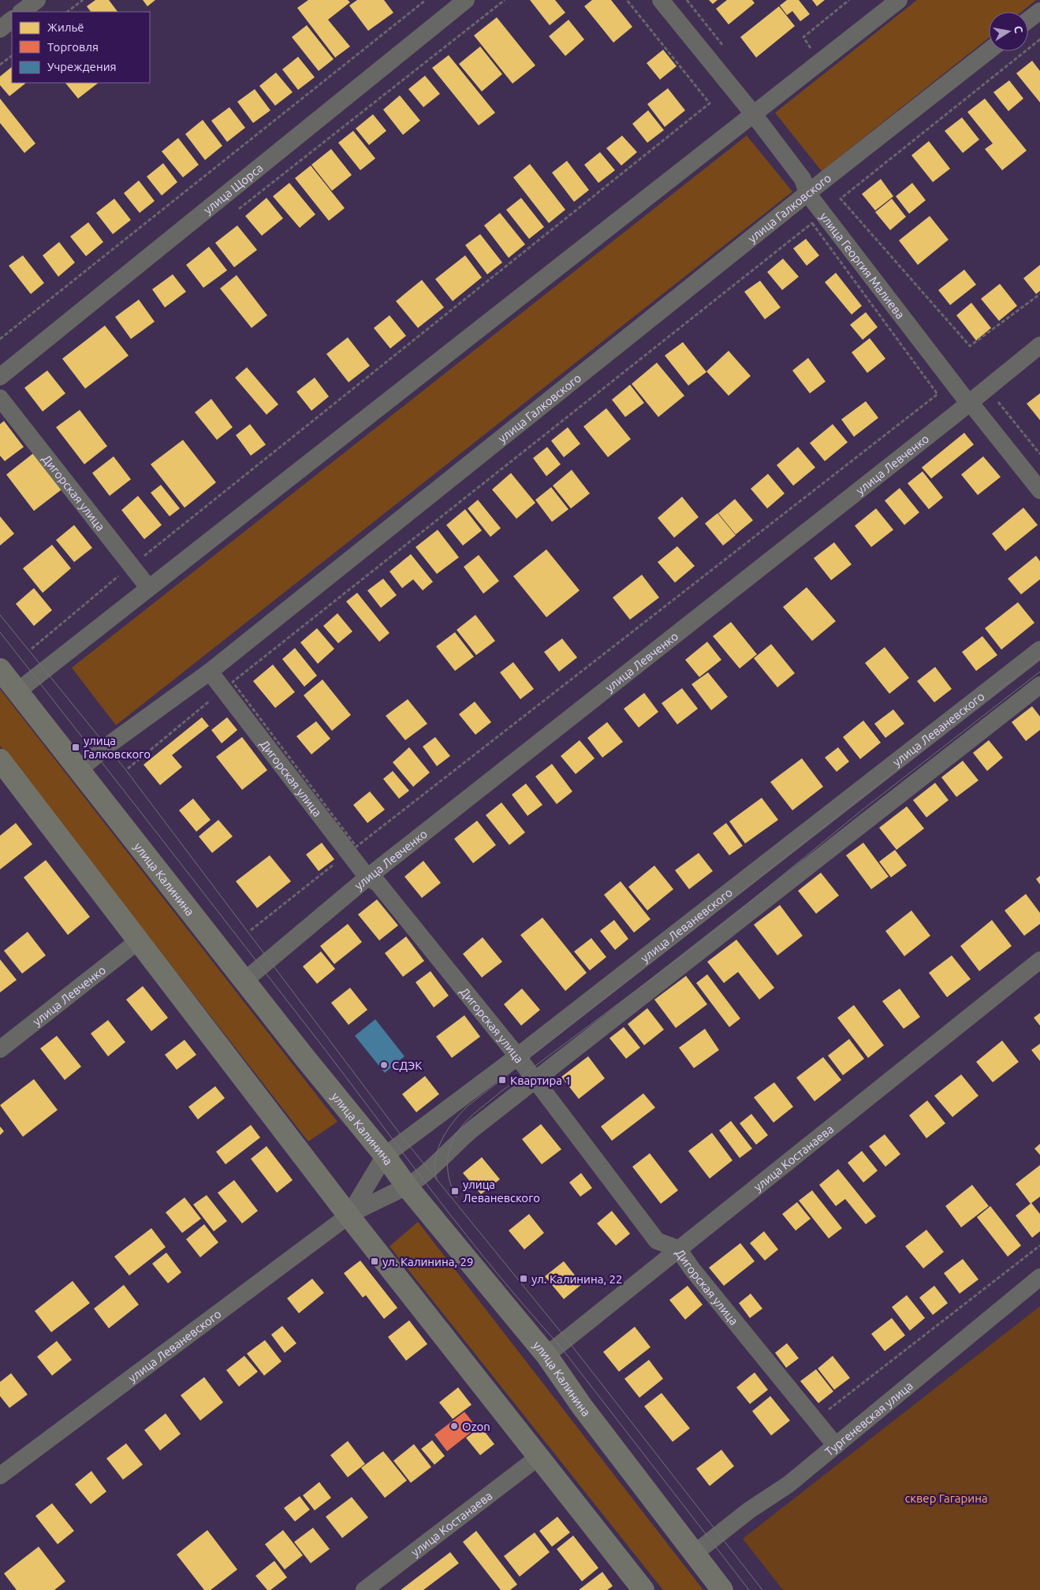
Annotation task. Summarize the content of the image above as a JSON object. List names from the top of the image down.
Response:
{
  "streets": {
    "main road": ["улица Калинина"],
    "street": [
      "улица Щорса",
      "улица Галковского",
      "улица Георгия Малиева",
      "улица Левченко",
      "Дигорская улица",
      "улица Леваневского",
      "улица Костанаева",
      "Тургеневская улица"
    ]
  },
  "crossings": [
    ["улица Галковского", "улица Георгия Малиева"],
    ["улица Галковского", "Дигорская улица"],
    ["улица Галковского", "улица Калинина"],
    ["улица Георгия Малиева", "улица Левченко"],
    ["улица Левченко", "Дигорская улица"],
    ["улица Левченко", "улица Калинина"],
    ["Дигорская улица", "улица Леваневского"],
    ["Дигорская улица", "улица Костанаева"],
    ["Дигорская улица", "Тургеневская улица"],
    ["улица Леваневского", "улица Калинина"],
    ["улица Калинина", "улица Костанаева"],
    ["улица Калинина", "Тургеневская улица"]
  ],
  "parks": ["сквер Гагарина"],
  "places": {
    "transit": [
      "улица Галковского",
      "Квартира 1",
      "улица Леваневского",
      "ул. Калинина, 29",
      "ул. Калинина, 22"
    ],
    "other": ["СДЭК", "Ozon"]
  },
  "legend": ["Жильё", "Торговля", "Учреждения"],
  "north": "right"
}
